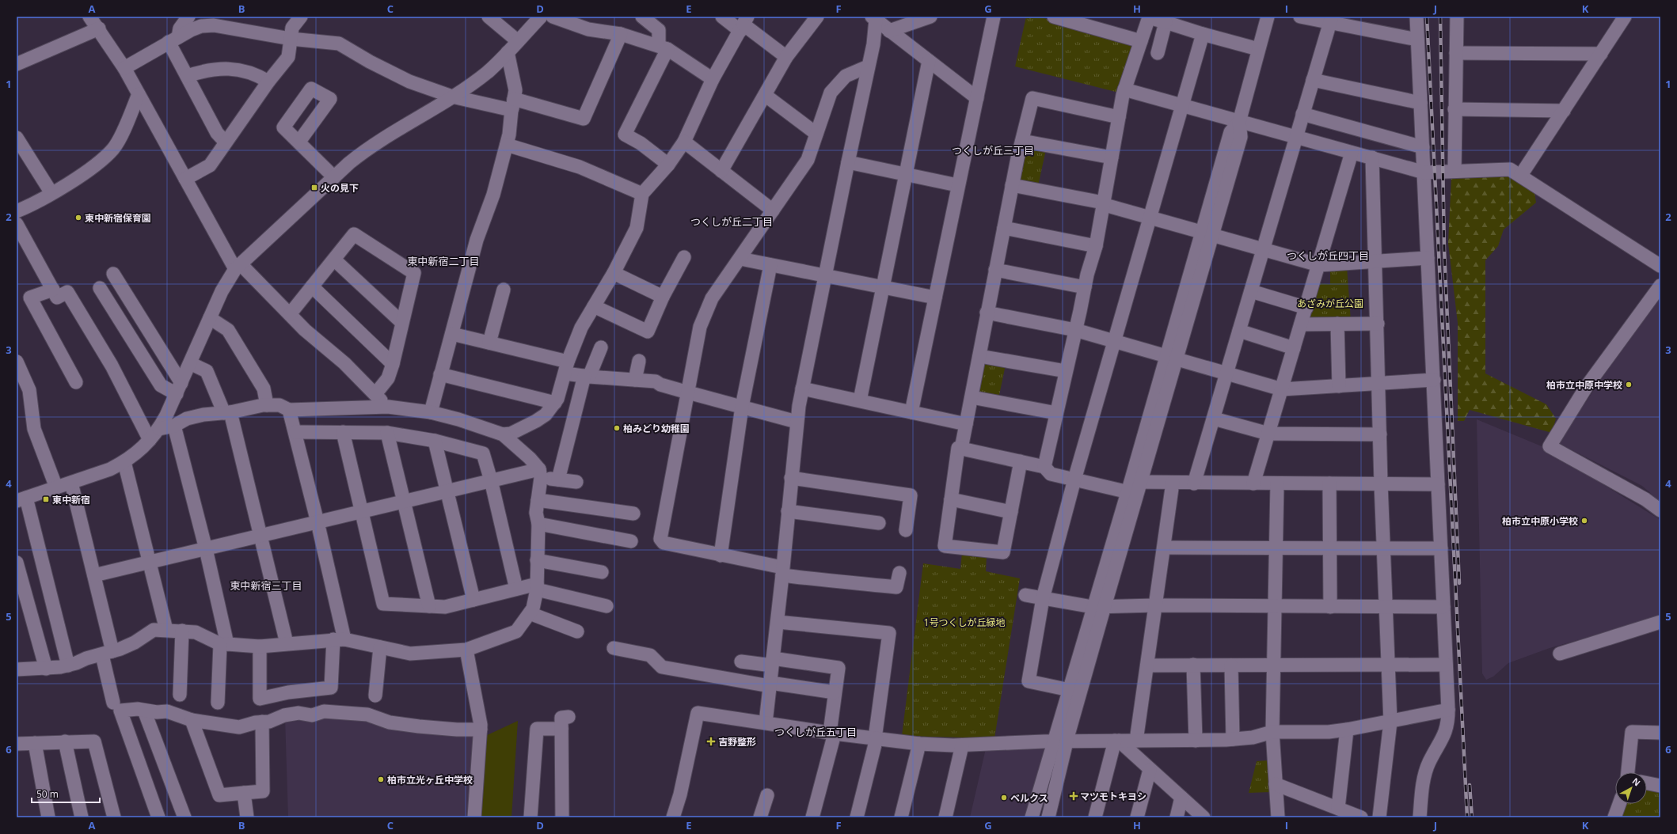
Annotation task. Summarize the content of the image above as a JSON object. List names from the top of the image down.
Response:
{
  "districts": [
    "つくしが丘三丁目",
    "つくしが丘二丁目",
    "つくしが丘四丁目",
    "東中新宿二丁目",
    "東中新宿三丁目",
    "つくしが丘五丁目"
  ],
  "parks": ["あざみが丘公園", "1号つくしが丘緑地"],
  "places": {
    "transit": ["火の見下", "東中新宿"],
    "other": [
      "東中新宿保育園",
      "柏市立中原中学校",
      "柏みどり幼稚園",
      "柏市立中原小学校",
      "柏市立光ヶ丘中学校",
      "ベルクス"
    ],
    "health": ["吉野整形", "マツモトキヨシ"]
  },
  "scale_bar": "50 m",
  "north": "top right",
  "grid": {
    "columns": [
      "A",
      "B",
      "C",
      "D",
      "E",
      "F",
      "G",
      "H",
      "I",
      "J",
      "K"
    ],
    "rows": [
      "1",
      "2",
      "3",
      "4",
      "5",
      "6"
    ]
  }
}
